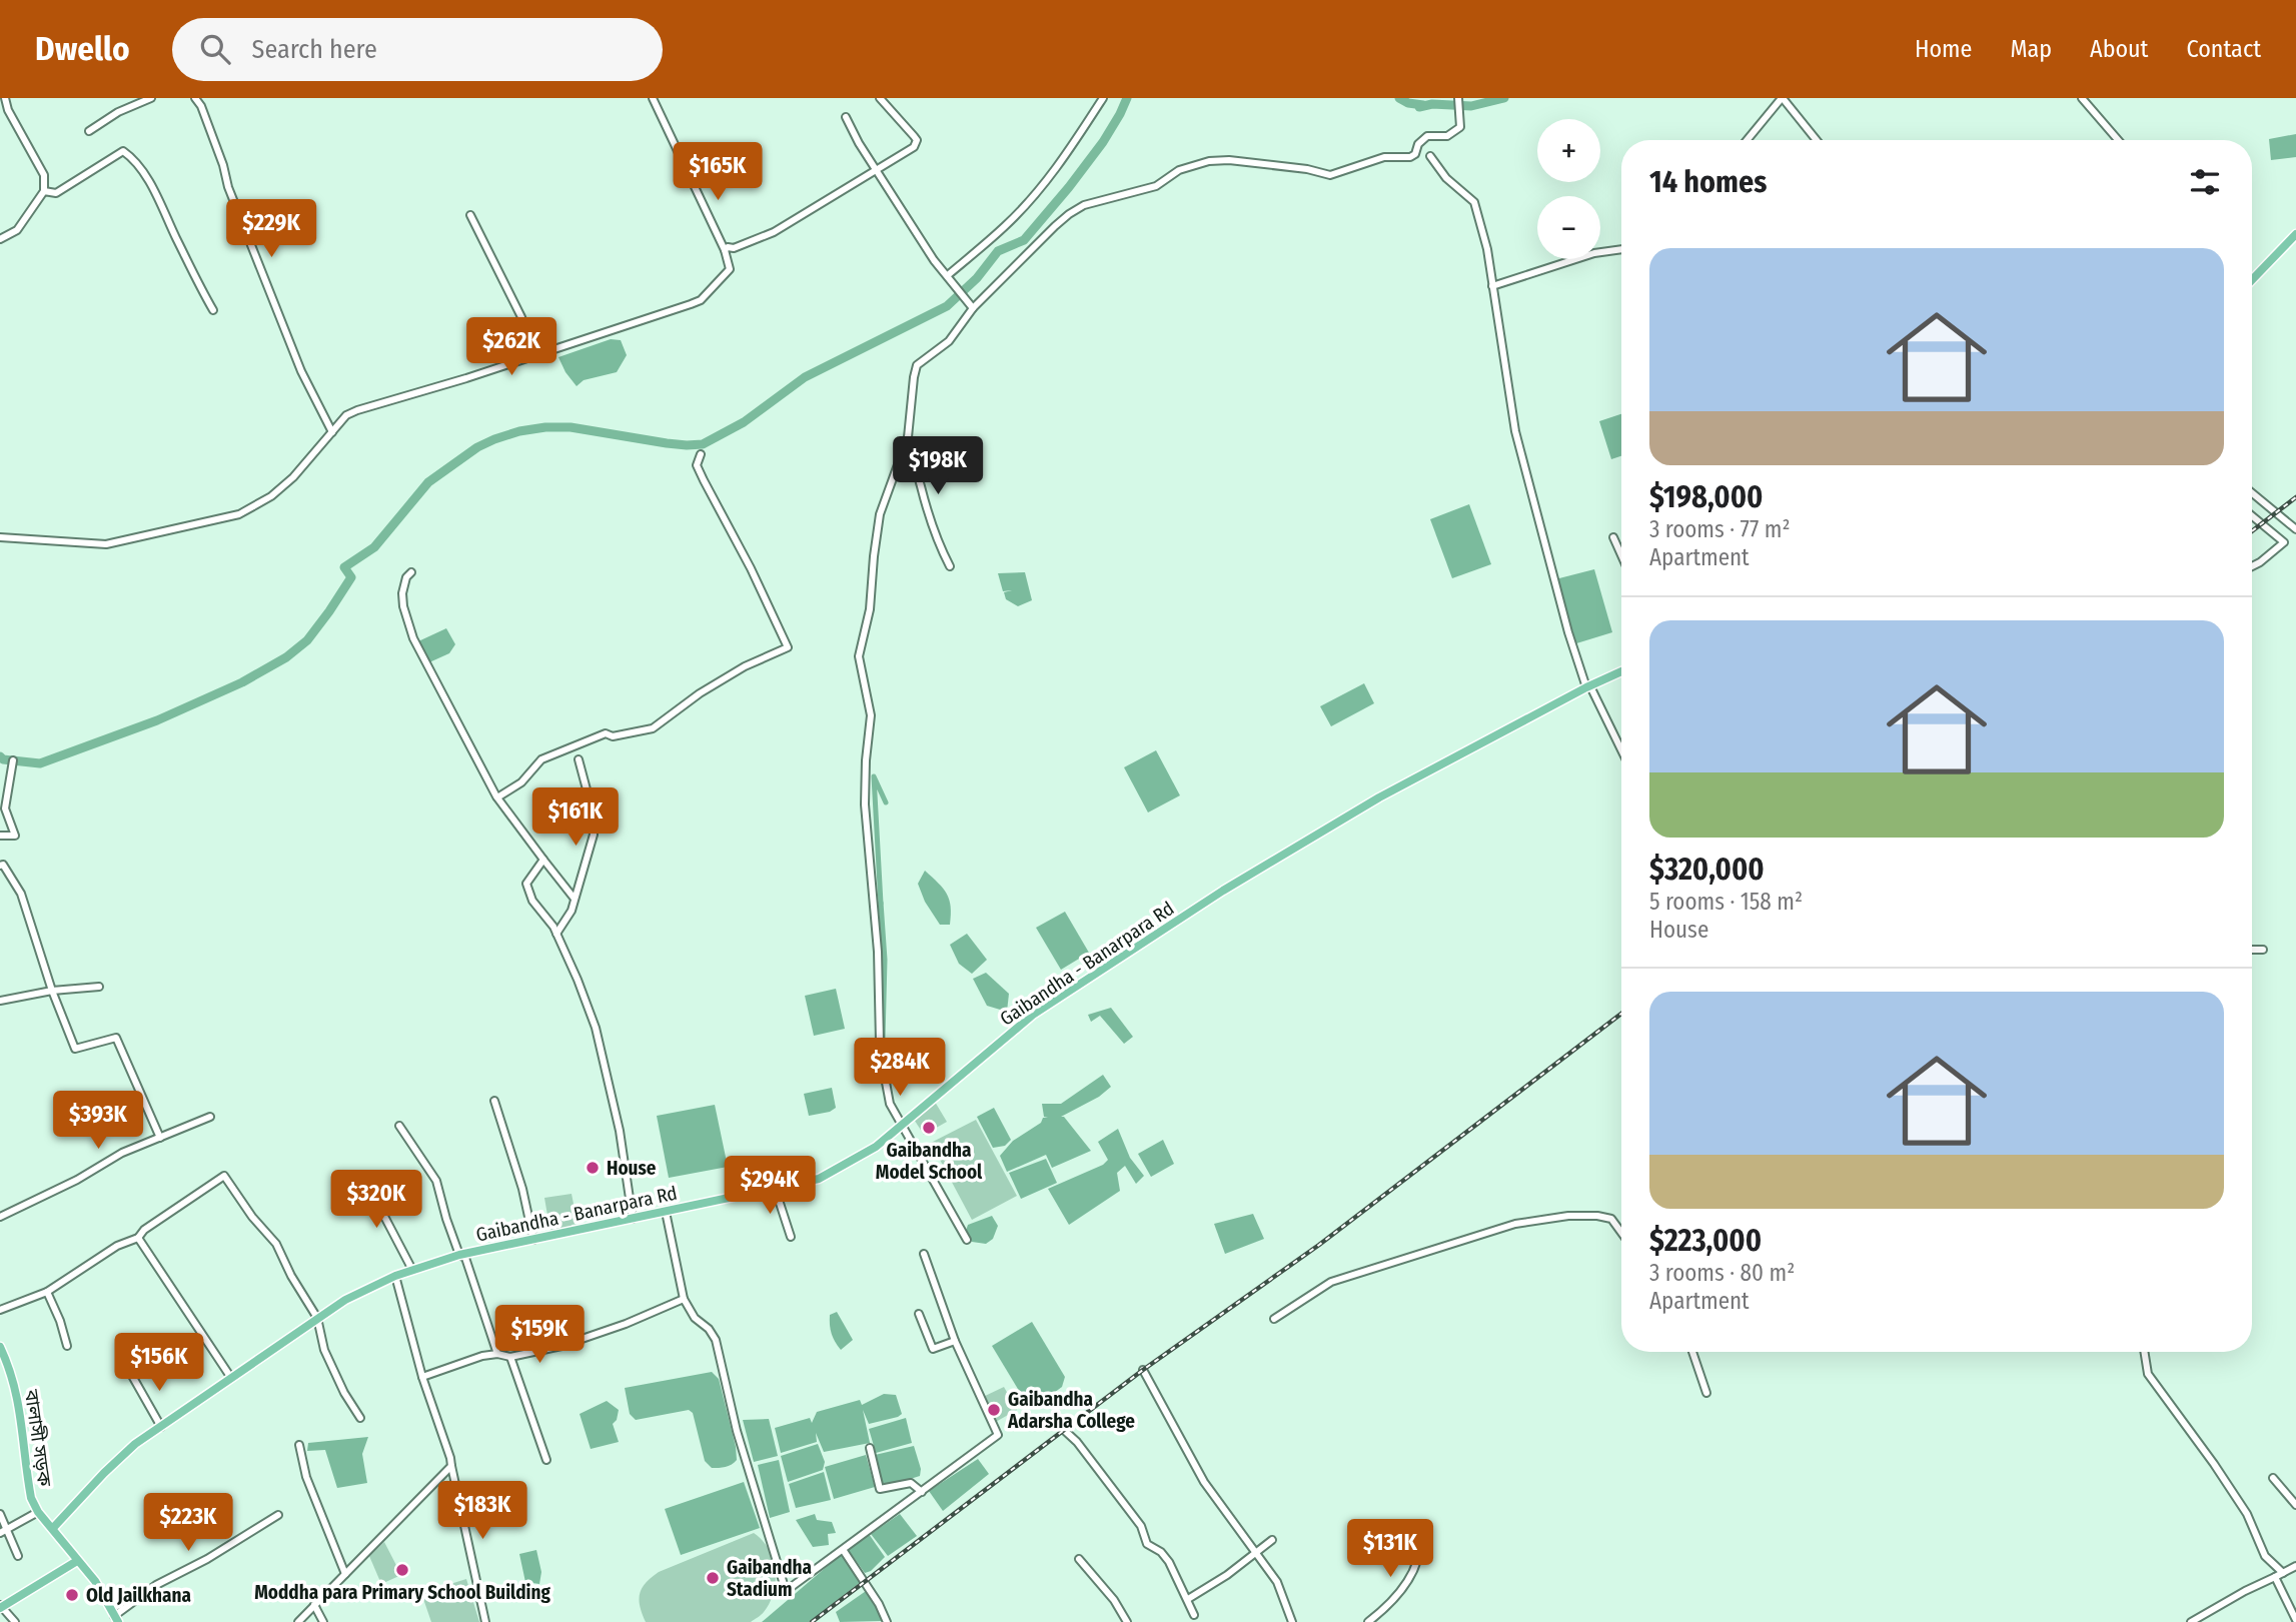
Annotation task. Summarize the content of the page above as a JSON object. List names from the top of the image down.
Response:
{
  "streets": {
    "main road": ["Gaibandha - Banarpara Rd", "বালাসী সড়ক"]
  },
  "crossings": [
    ["Gaibandha - Banarpara Rd", "বালাসী সড়ক"]
  ],
  "places": [
    "Gaibandha Model School",
    "House",
    "Gaibandha Adarsha College",
    "Moddha para Primary School Building",
    "Gaibandha Stadium",
    "Old Jailkhana"
  ],
  "page": {
    "header": "Dwello",
    "search": "Search here",
    "nav": [
      "Home",
      "Map",
      "About",
      "Contact"
    ],
    "map_buttons": ["+", "−"],
    "heading": "14 homes",
    "price": [
      "$165K",
      "$229K",
      "$262K",
      "$198K",
      "$161K",
      "$284K",
      "$393K",
      "$294K",
      "$320K",
      "$159K",
      "$156K",
      "$183K",
      "$223K",
      "$131K"
    ],
    "list": [
      {
        "name": "$198,000",
        "note": "3 rooms · 77 m² · Apartment"
      },
      {
        "name": "$320,000",
        "note": "5 rooms · 158 m² · House"
      },
      {
        "name": "$223,000",
        "note": "3 rooms · 80 m² · Apartment"
      }
    ]
  }
}
